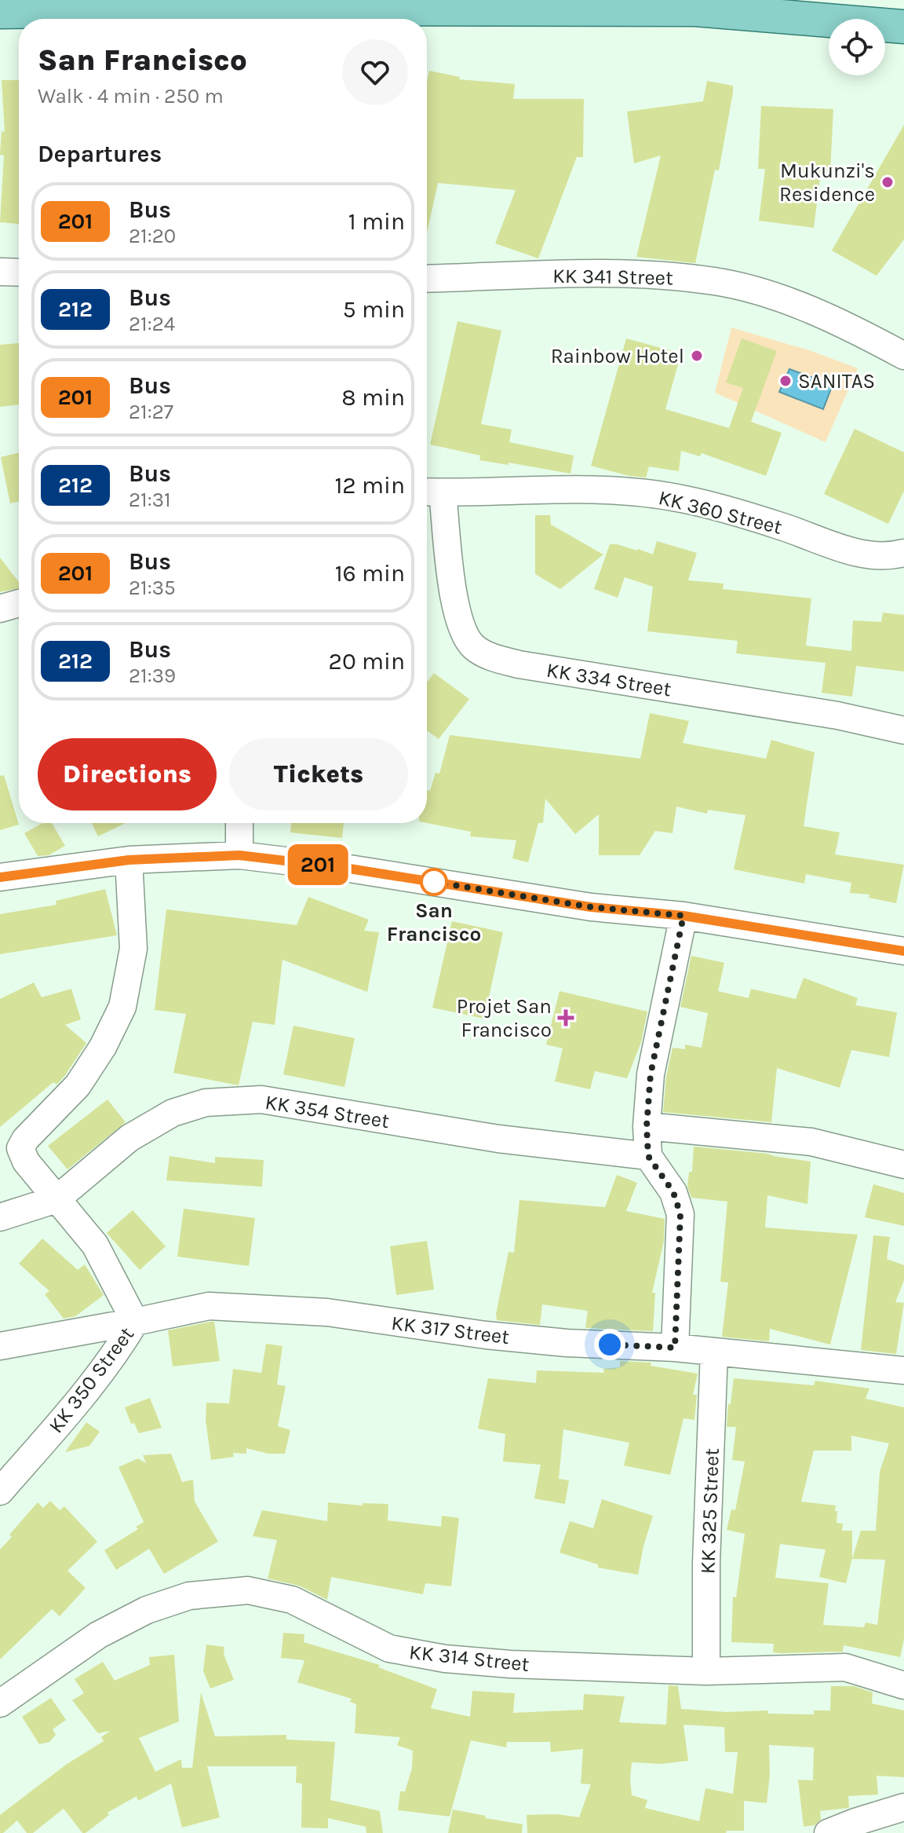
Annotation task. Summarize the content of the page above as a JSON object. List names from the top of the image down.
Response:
{
  "streets": {
    "street": [
      "KK 341 Street",
      "KK 360 Street",
      "KK 334 Street",
      "KK 354 Street",
      "KK 317 Street",
      "KK 350 Street",
      "KK 325 Street",
      "KK 314 Street"
    ]
  },
  "crossings": [
    ["KK 360 Street", "KK 334 Street"],
    ["KK 354 Street", "KK 350 Street"],
    ["KK 317 Street", "KK 350 Street"],
    ["KK 317 Street", "KK 325 Street"],
    ["KK 325 Street", "KK 314 Street"]
  ],
  "places": {
    "other": [
      "Mukunzi's Residence",
      "Rainbow Hotel",
      "SANITAS",
      "San Francisco"
    ],
    "health": ["Projet San Francisco"]
  },
  "lines": ["bus line 201"],
  "page": {
    "on_map": "201",
    "heading": [
      ["San Francisco", "Walk · 4 min · 250 m"],
      "Departures"
    ],
    "list": [
      {
        "mark": "201",
        "name": "Bus",
        "note": "21:20",
        "value": "1 min"
      },
      {
        "mark": "212",
        "name": "Bus",
        "note": "21:24",
        "value": "5 min"
      },
      {
        "mark": "201",
        "name": "Bus",
        "note": "21:27",
        "value": "8 min"
      },
      {
        "mark": "212",
        "name": "Bus",
        "note": "21:31",
        "value": "12 min"
      },
      {
        "mark": "201",
        "name": "Bus",
        "note": "21:35",
        "value": "16 min"
      },
      {
        "mark": "212",
        "name": "Bus",
        "note": "21:39",
        "value": "20 min"
      }
    ],
    "buttons": ["Directions", "Tickets"]
  }
}
